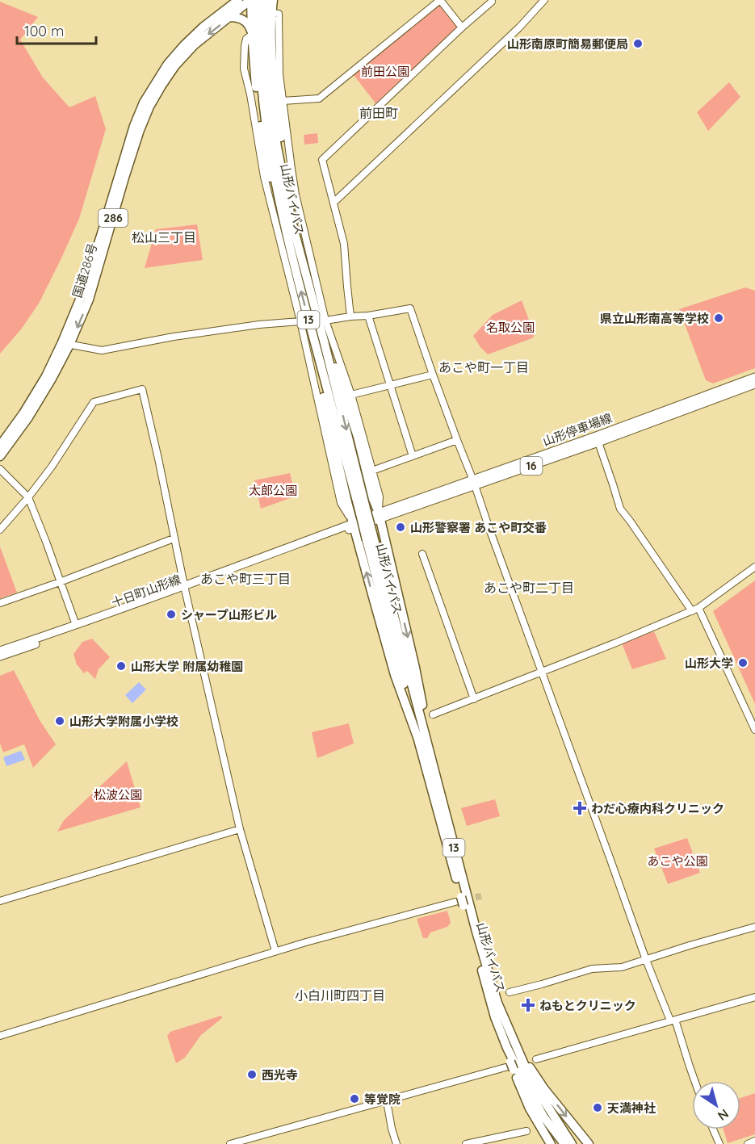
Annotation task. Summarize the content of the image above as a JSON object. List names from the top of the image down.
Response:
{
  "streets": {
    "highway": [
      "山形バイパス",
      "286",
      "国道286号",
      "13"
    ],
    "main road": ["山形停車場線", "16", "十日町山形線"]
  },
  "crossings": [
    ["山形停車場線", "十日町山形線"]
  ],
  "districts": [
    "前田町",
    "松山三丁目",
    "あこや町一丁目",
    "あこや町三丁目",
    "あこや町二丁目",
    "小白川町四丁目"
  ],
  "parks": [
    "前田公園",
    "名取公園",
    "太郎公園",
    "松波公園",
    "あこや公園"
  ],
  "places": {
    "other": [
      "山形南原町簡易郵便局",
      "県立山形南高等学校",
      "山形警察署 あこや町交番",
      "シャープ山形ビル",
      "山形大学",
      "山形大学 附属幼稚園",
      "山形大学附属小学校",
      "西光寺",
      "等覚院",
      "天満神社"
    ],
    "health": ["わだ心療内科クリニック", "ねもとクリニック"]
  },
  "scale_bar": "100 m",
  "north": "bottom right"
}
